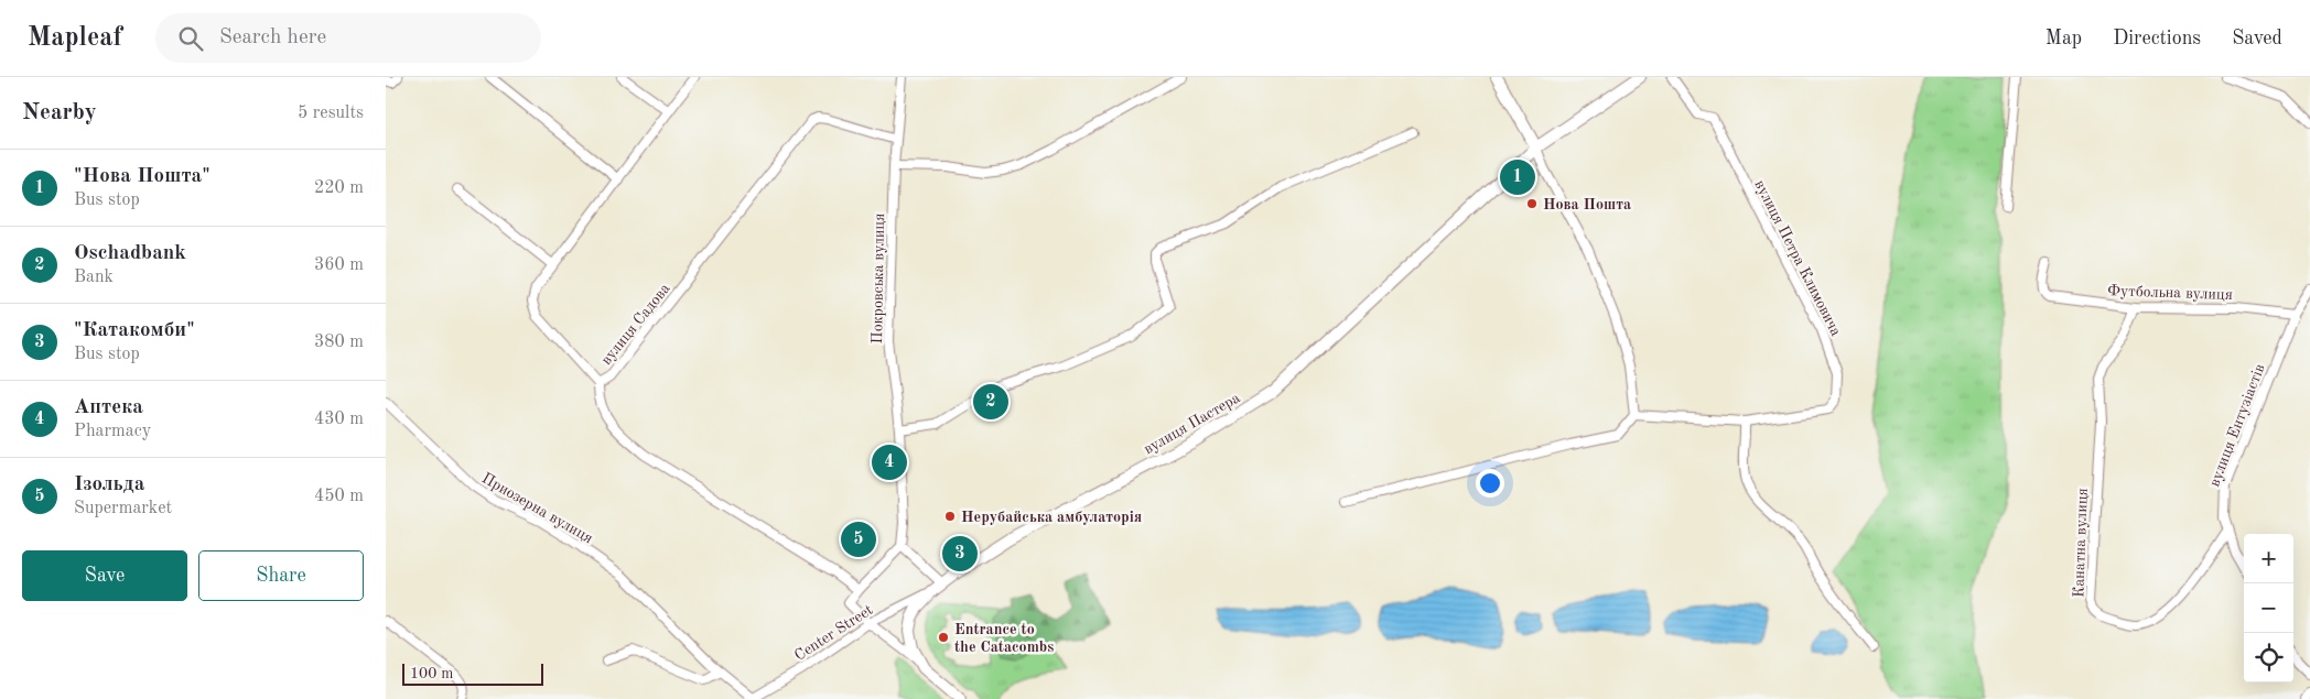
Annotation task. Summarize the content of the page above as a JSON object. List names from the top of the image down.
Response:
{
  "streets": {
    "street": [
      "вулиця Петра Климовича",
      "Покровська вулиця",
      "Футбольна вулиця",
      "вулиця Садова",
      "вулиця Пастера",
      "вулиця Ентузіастів",
      "Приозерна вулиця",
      "Канатна вулиця",
      "Center Street"
    ]
  },
  "crossings": [
    ["Покровська вулиця", "вулиця Садова"],
    ["Футбольна вулиця", "вулиця Ентузіастів"],
    ["Футбольна вулиця", "Канатна вулиця"],
    ["вулиця Пастера", "Center Street"],
    ["вулиця Ентузіастів", "Канатна вулиця"],
    ["Приозерна вулиця", "Center Street"]
  ],
  "places": ["Нова Пошта", "Нерубайська амбулаторія", "Entrance to the Catacombs"],
  "scale_bar": "100 m",
  "page": {
    "header": "Mapleaf",
    "search": "Search here",
    "nav": ["Map", "Directions", "Saved"],
    "heading": ["Nearby", "5 results"],
    "list": [
      {
        "mark": "1",
        "name": "\"Нова Пошта\"",
        "note": "Bus stop",
        "value": "220 m"
      },
      {
        "mark": "2",
        "name": "Oschadbank",
        "note": "Bank",
        "value": "360 m"
      },
      {
        "mark": "3",
        "name": "\"Катакомби\"",
        "note": "Bus stop",
        "value": "380 m"
      },
      {
        "mark": "4",
        "name": "Аптека",
        "note": "Pharmacy",
        "value": "430 m"
      },
      {
        "mark": "5",
        "name": "Ізольда",
        "note": "Supermarket",
        "value": "450 m"
      }
    ],
    "pins": [
      "1",
      "2",
      "4",
      "5",
      "3"
    ],
    "buttons": ["Save", "Share"],
    "map_buttons": ["+", "−"],
    "scale": "100 m"
  }
}
